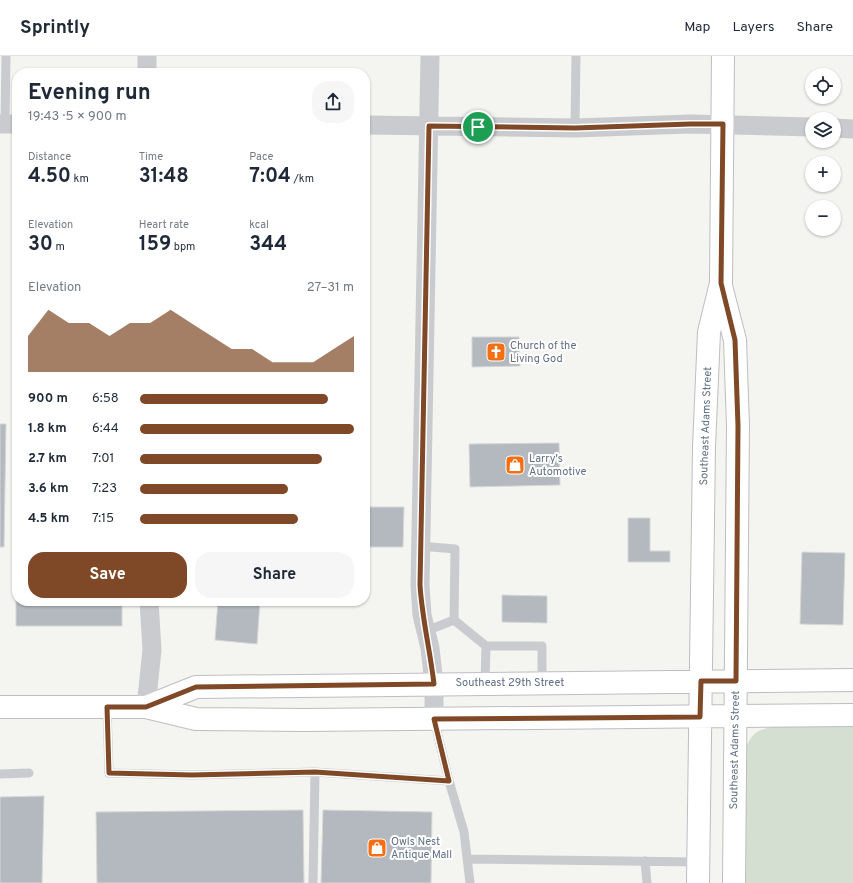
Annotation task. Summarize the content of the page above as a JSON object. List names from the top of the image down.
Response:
{
  "streets": {
    "main road": ["Southeast Adams Street", "Southeast 29th Street"]
  },
  "crossings": [
    ["Southeast Adams Street", "Southeast 29th Street"]
  ],
  "places": {
    "church": ["Church of the Living God"],
    "shop": ["Larry's Automotive", "Owls Nest Antique Mall"]
  },
  "page": {
    "header": "Sprintly",
    "nav": ["Map", "Layers", "Share"],
    "map_buttons": ["+", "−"],
    "heading": ["Evening run", "19:43 · 5 × 900 m"],
    "stats": [
      ["Distance", "4.50 km"],
      ["Time", "31:48"],
      ["Pace", "7:04 /km"],
      ["Elevation", "30 m"],
      ["Heart rate", "159 bpm"],
      ["kcal", "344"]
    ],
    "chart": ["Elevation", "27–31 m"],
    "list": [
      {
        "name": "900 m",
        "note": "6:58"
      },
      {
        "name": "1.8 km",
        "note": "6:44"
      },
      {
        "name": "2.7 km",
        "note": "7:01"
      },
      {
        "name": "3.6 km",
        "note": "7:23"
      },
      {
        "name": "4.5 km",
        "note": "7:15"
      }
    ],
    "buttons": ["Save", "Share"]
  }
}
